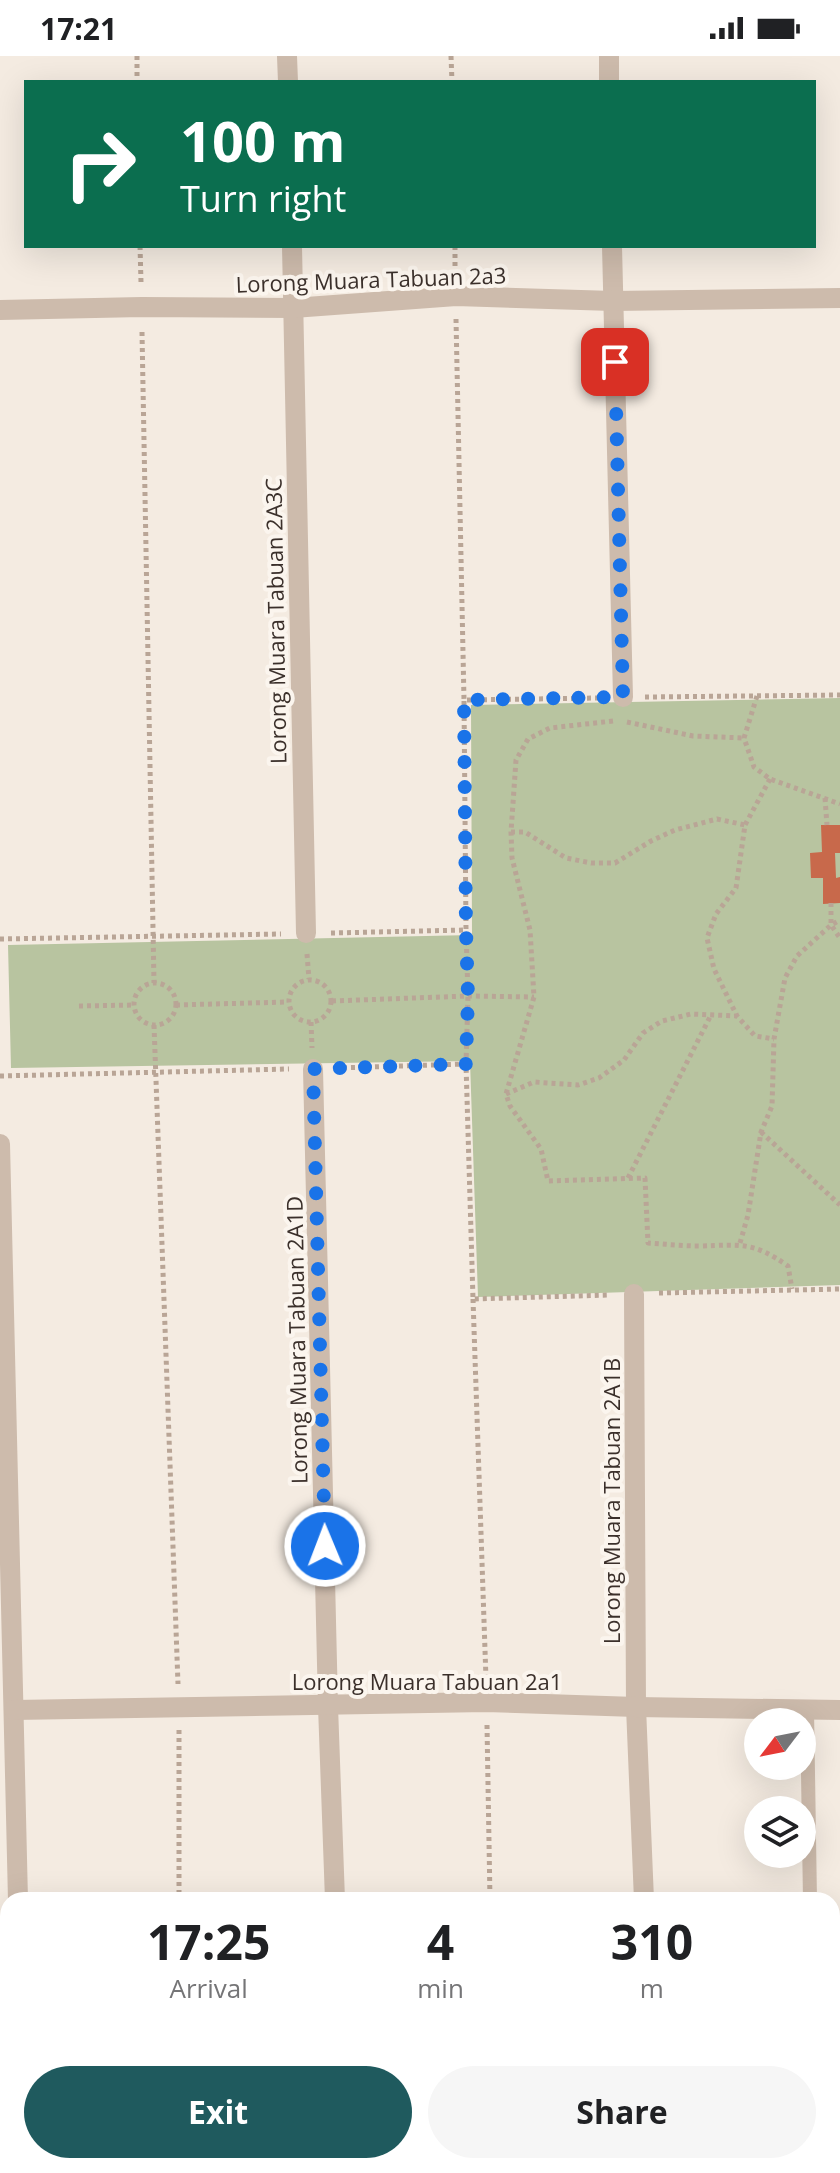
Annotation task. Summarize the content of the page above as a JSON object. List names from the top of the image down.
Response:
{
  "streets": {
    "street": [
      "Lorong Muara Tabuan 2a3",
      "Lorong Muara Tabuan 2A3C",
      "Lorong Muara Tabuan 2A1D",
      "Lorong Muara Tabuan 2A1B",
      "Lorong Muara Tabuan 2a1"
    ]
  },
  "crossings": [
    ["Lorong Muara Tabuan 2a3", "Lorong Muara Tabuan 2A3C"],
    ["Lorong Muara Tabuan 2A1D", "Lorong Muara Tabuan 2a1"],
    ["Lorong Muara Tabuan 2A1B", "Lorong Muara Tabuan 2a1"]
  ],
  "north": "bottom left",
  "page": {
    "status": "17:21",
    "turn": ["100 m", "Turn right"],
    "eta": [
      "17:25",
      "Arrival",
      "4",
      "min",
      "310",
      "m"
    ],
    "buttons": ["Exit", "Share"]
  }
}
